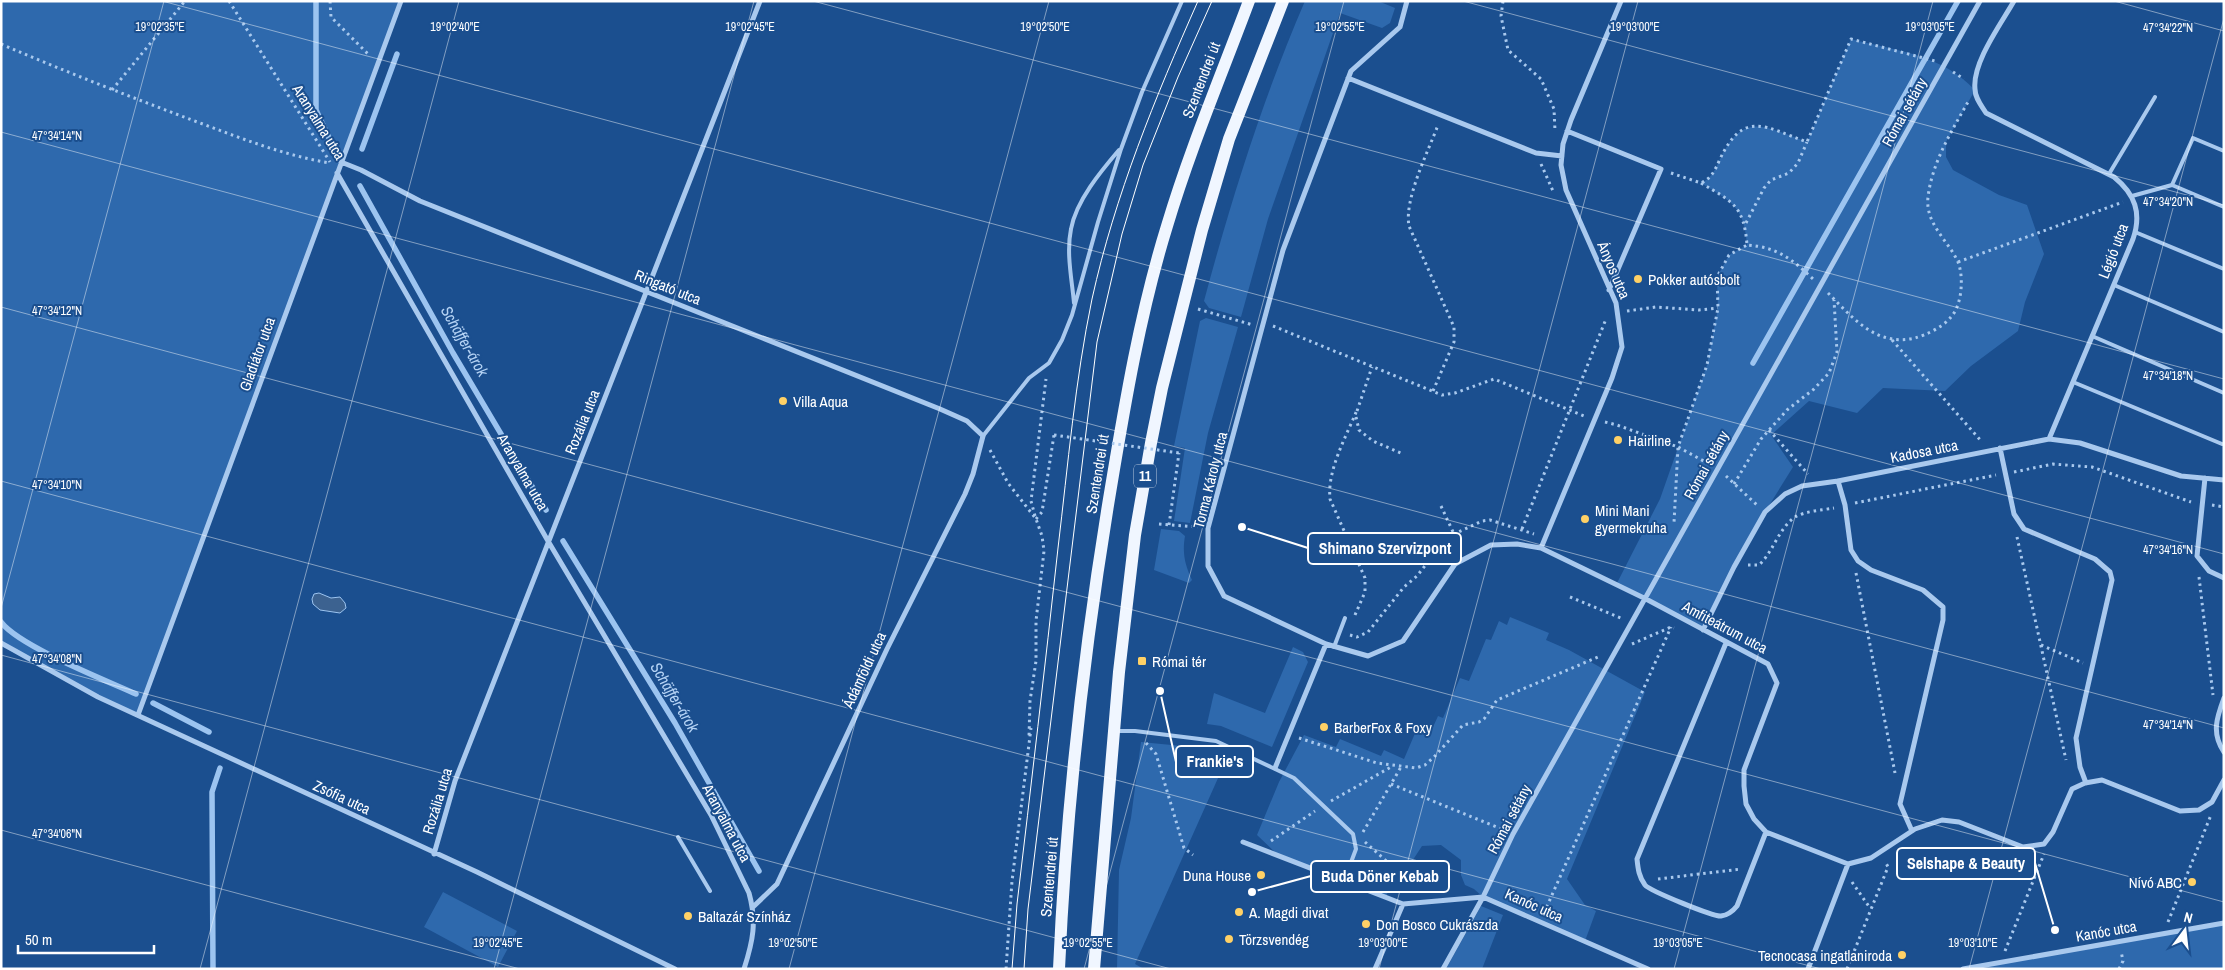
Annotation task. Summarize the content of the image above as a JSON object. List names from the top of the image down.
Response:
{
  "streets": {
    "main road": ["Szentendrei út", "11"],
    "street": [
      "Római sétány",
      "Aranyalma utca",
      "Légió utca",
      "Ányos utca",
      "Ringató utca",
      "Gladiátor utca",
      "Rozália utca",
      "Kadosa utca",
      "Torma Károly utca",
      "Amfiteátrum utca",
      "Ádámföldi utca",
      "Zsófia utca",
      "Kanóc utca"
    ]
  },
  "crossings": [
    ["Római sétány", "Torma Károly utca"],
    ["Római sétány", "Amfiteátrum utca"],
    ["Római sétány", "Kanóc utca"],
    ["Aranyalma utca", "Gladiátor utca"],
    ["Aranyalma utca", "Rozália utca"],
    ["Aranyalma utca", "Ádámföldi utca"],
    ["Légió utca", "Kadosa utca"],
    ["Ányos utca", "Torma Károly utca"],
    ["Ringató utca", "Gladiátor utca"],
    ["Ringató utca", "Rozália utca"],
    ["Ringató utca", "Ádámföldi utca"],
    ["Gladiátor utca", "Zsófia utca"],
    ["Rozália utca", "Zsófia utca"],
    ["Kadosa utca", "Amfiteátrum utca"],
    ["Torma Károly utca", "Amfiteátrum utca"]
  ],
  "water": ["Schäffer-árok"],
  "places": {
    "other": [
      "Pokker autósbolt",
      "Villa Aqua",
      "Hairline",
      "Mini Mani gyermekruha",
      "Shimano Szervizpont",
      "Frankie's",
      "BarberFox & Foxy",
      "Duna House",
      "Nívó ABC",
      "Buda Döner Kebab",
      "A. Magdi divat",
      "Baltazár Színház",
      "Don Bosco Cukrászda",
      "Selshape & Beauty",
      "Törzsvendég",
      "Tecnocasa ingatlaniroda"
    ],
    "transit": ["Római tér"]
  },
  "scale_bar": "50 m",
  "north": "top",
  "coordinates": [
    "19°02'35\"E",
    "19°02'50\"E",
    "19°03'05\"E",
    "19°02'40\"E",
    "19°02'45\"E",
    "19°02'55\"E",
    "19°03'00\"E",
    "47°34'22\"N",
    "47°34'14\"N",
    "47°34'20\"N",
    "47°34'12\"N",
    "47°34'18\"N",
    "47°34'10\"N",
    "47°34'16\"N",
    "47°34'08\"N",
    "47°34'06\"N",
    "19°03'10\"E"
  ]
}
